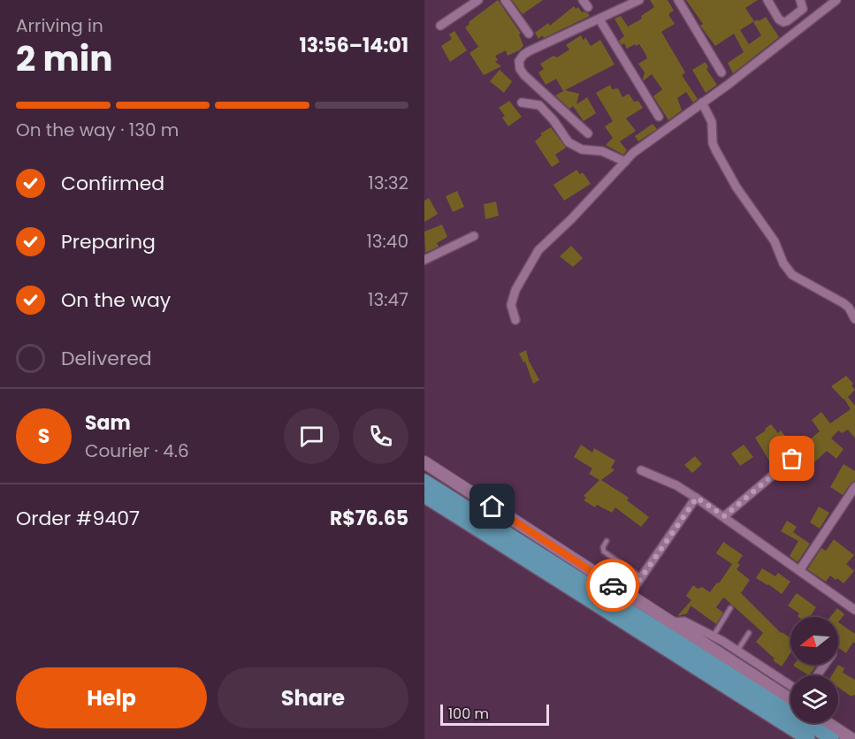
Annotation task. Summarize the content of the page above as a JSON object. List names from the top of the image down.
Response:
{
  "scale_bar": "100 m",
  "north": "left",
  "page": {
    "heading": ["2 min", "Arriving in", "13:56–14:01"],
    "panel": [
      "Sam",
      "Courier · 4.6",
      "Order #9407",
      "R$76.65"
    ],
    "bar": "On the way · 130 m",
    "list": [
      ["Confirmed", "13:32"],
      ["Preparing", "13:40"],
      ["On the way", "13:47"],
      "Delivered"
    ],
    "round": "S",
    "buttons": ["Help", "Share"],
    "scale": "100 m"
  }
}
